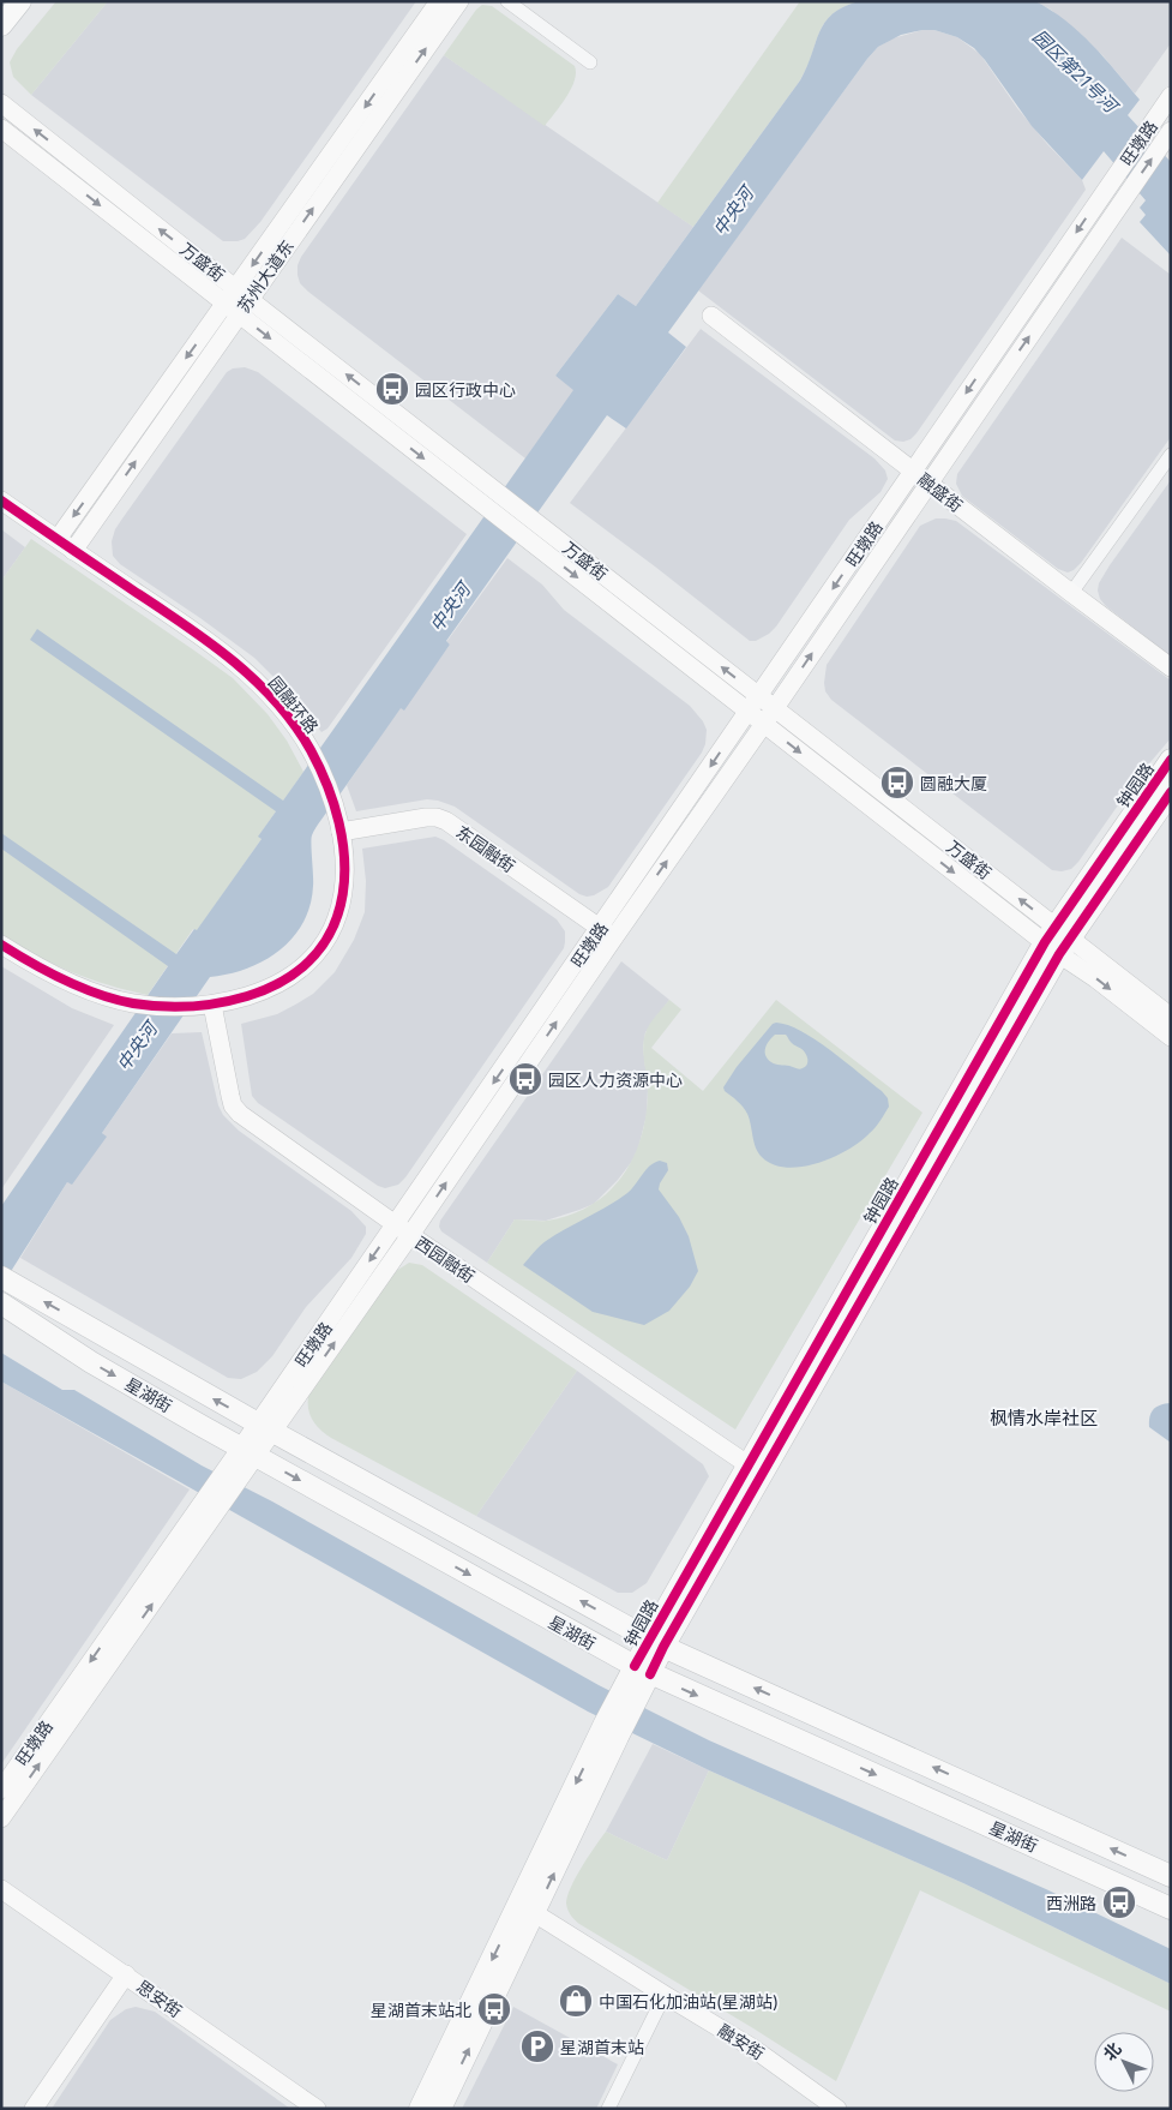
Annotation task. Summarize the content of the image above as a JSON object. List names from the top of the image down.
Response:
{
  "streets": {
    "main road": [
      "旺墩路",
      "万盛街",
      "苏州大道东",
      "融盛街",
      "园融环路",
      "钟园路",
      "东园融街",
      "西园融街",
      "星湖街",
      "思安街",
      "融安街"
    ]
  },
  "crossings": [
    ["旺墩路", "万盛街"],
    ["旺墩路", "融盛街"],
    ["旺墩路", "东园融街"],
    ["旺墩路", "西园融街"],
    ["旺墩路", "星湖街"],
    ["万盛街", "苏州大道东"],
    ["万盛街", "钟园路"],
    ["苏州大道东", "园融环路"],
    ["园融环路", "东园融街"],
    ["园融环路", "西园融街"],
    ["钟园路", "西园融街"],
    ["钟园路", "星湖街"],
    ["钟园路", "融安街"]
  ],
  "districts": ["枫情水岸社区"],
  "water": ["园区第21号河", "中央河"],
  "places": {
    "bus stop": [
      "园区行政中心",
      "圆融大厦",
      "园区人力资源中心",
      "西洲路",
      "星湖首末站北"
    ],
    "shop": ["中国石化加油站(星湖站)"],
    "parking": ["星湖首末站"]
  },
  "north": "top left"
}
